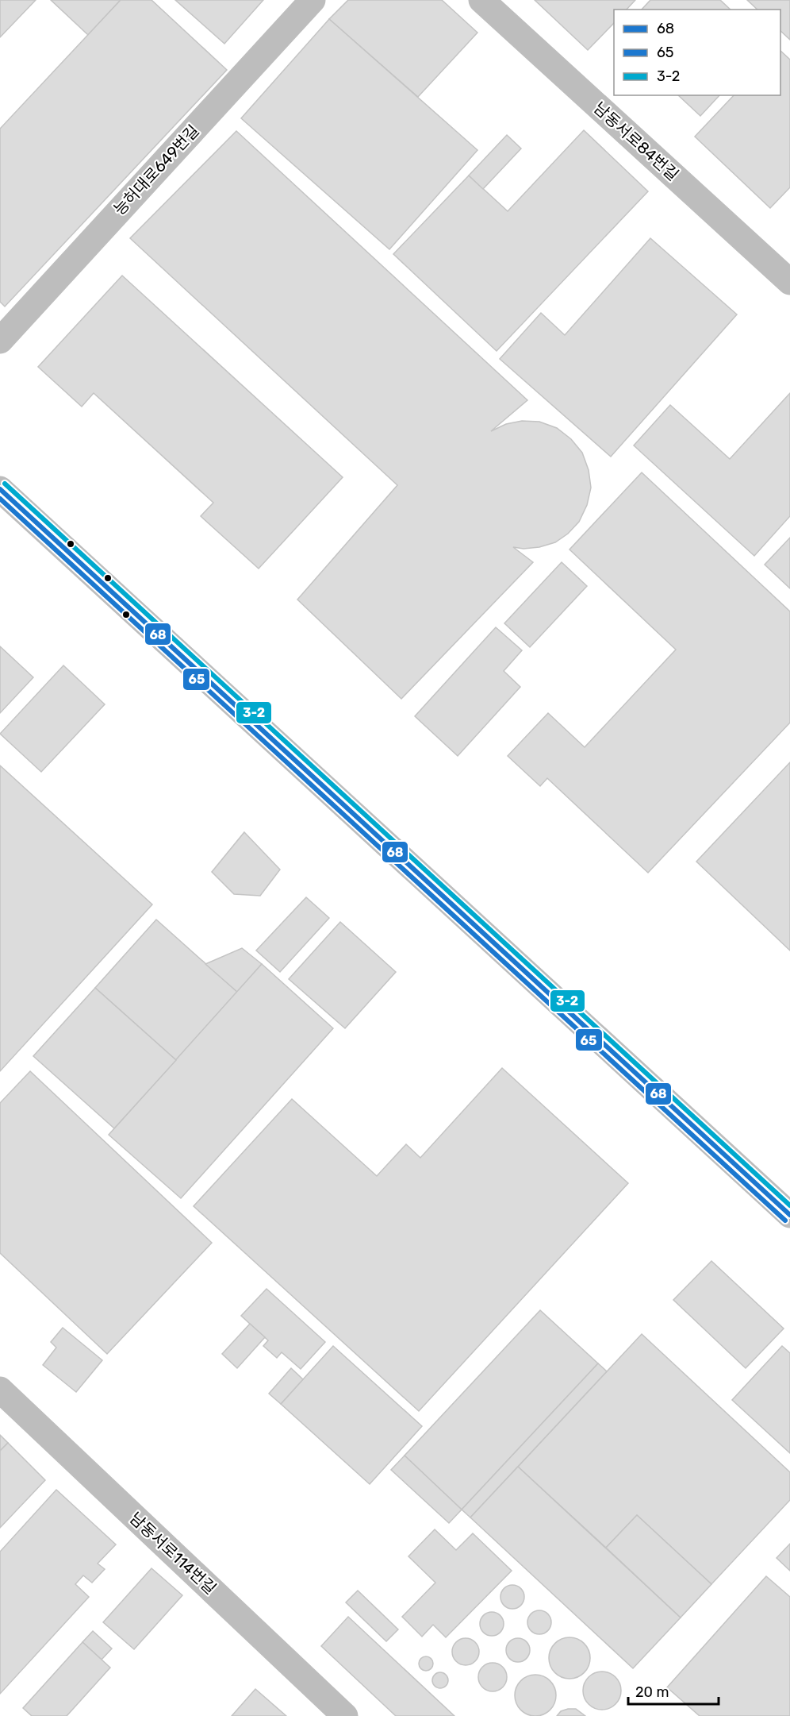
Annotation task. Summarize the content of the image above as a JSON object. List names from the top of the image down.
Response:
{
  "streets": {
    "street": ["남동서로84번길", "능허대로649번길", "남동서로114번길"]
  },
  "lines": ["transit line 3-2", "transit line 68", "transit line 65"],
  "legend": ["68", "65", "3-2"],
  "scale_bar": "20 m"
}
